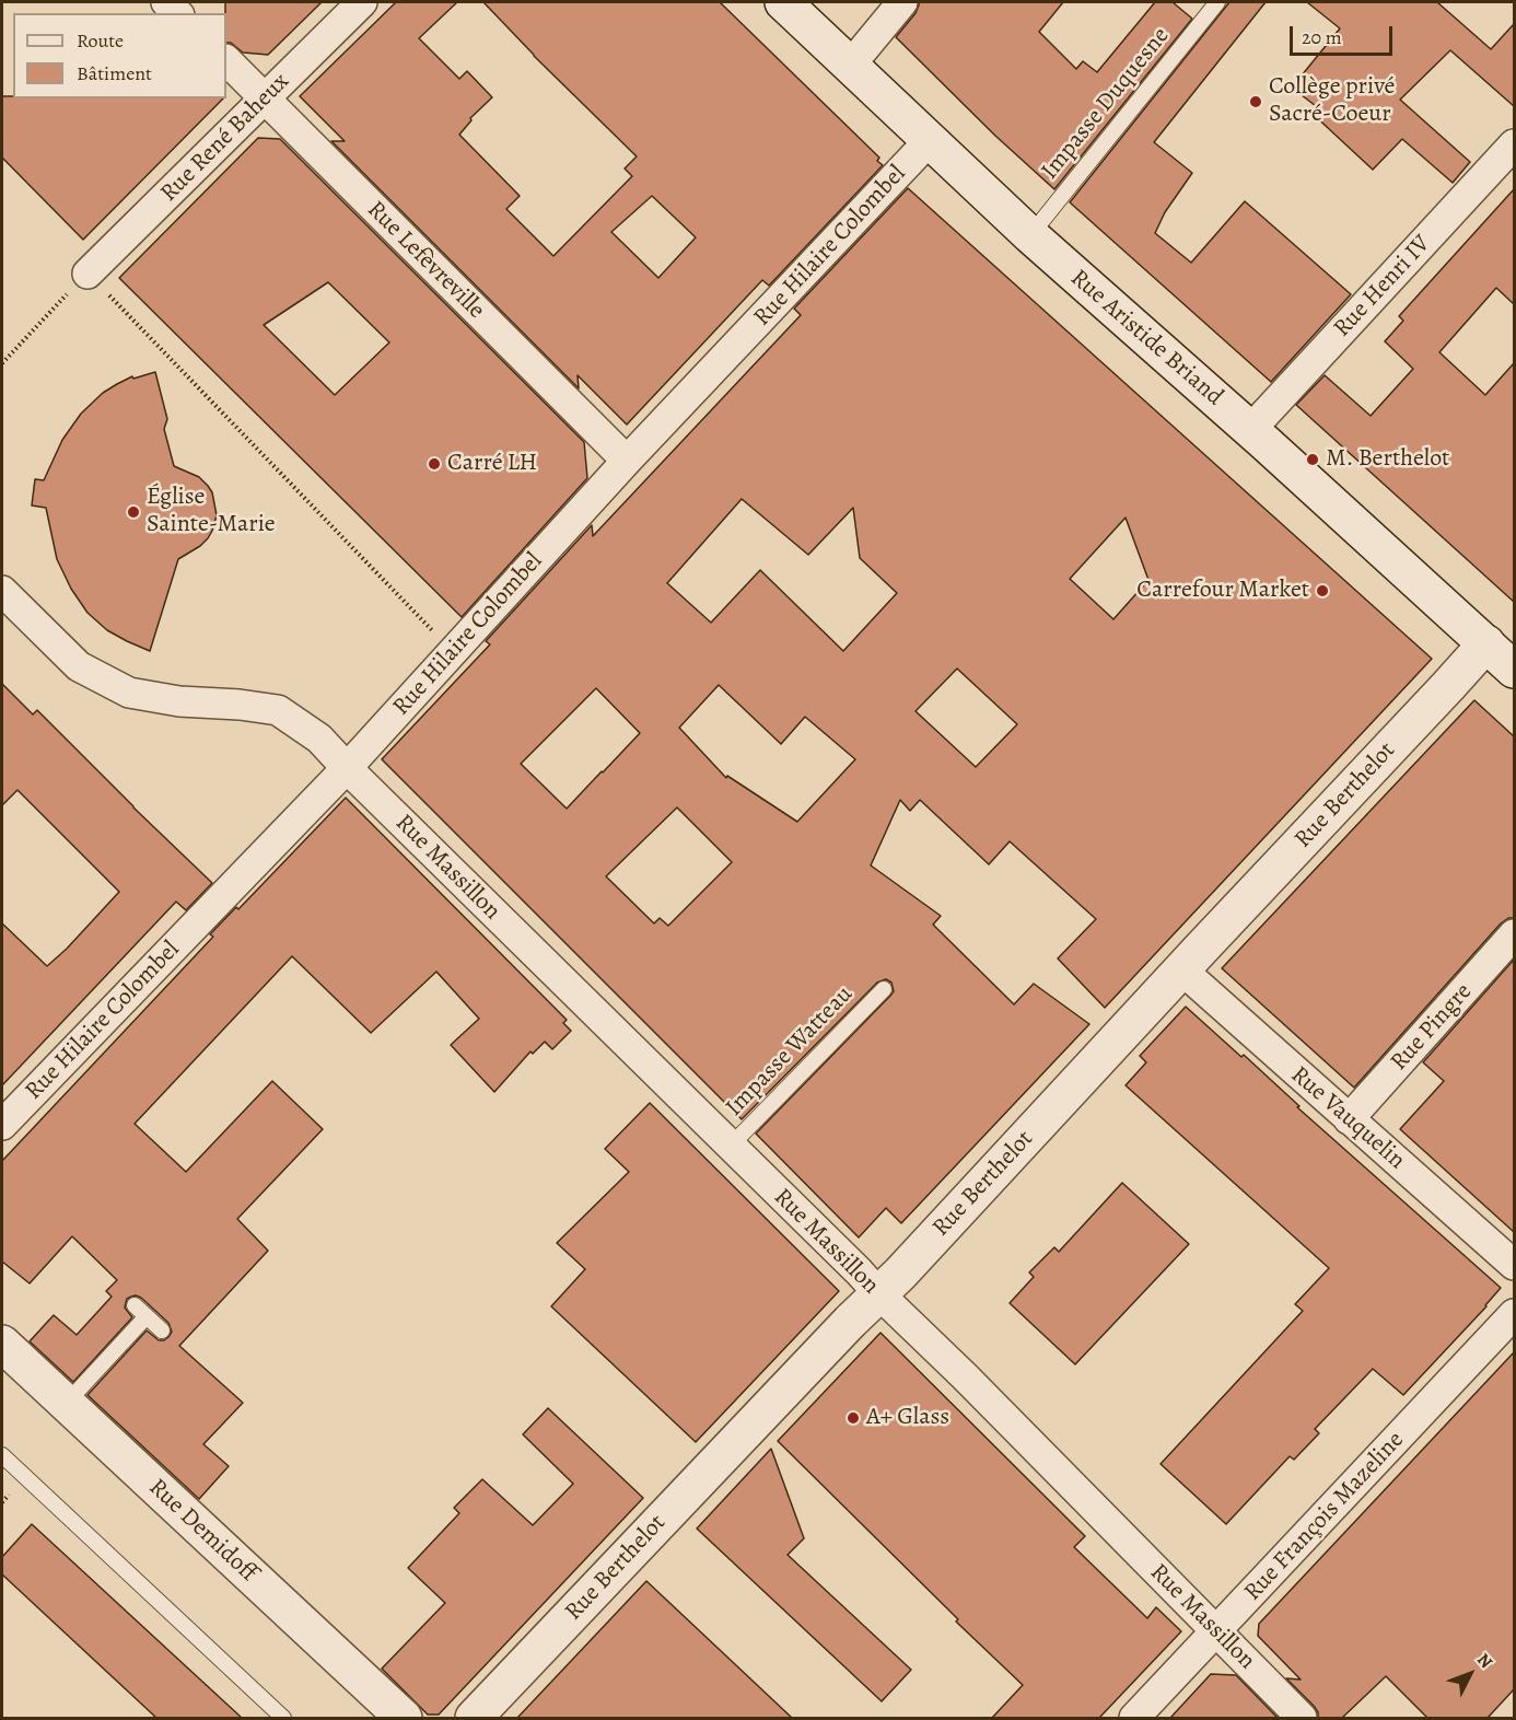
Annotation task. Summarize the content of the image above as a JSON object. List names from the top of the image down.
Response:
{
  "streets": {
    "street": [
      "Rue René Baheux",
      "Rue Hilaire Colombel",
      "Rue Lefèvreville",
      "Rue Henri IV",
      "Rue Aristide Briand",
      "Rue Berthelot",
      "Rue Massillon",
      "Rue Pingre",
      "Rue Vauquelin",
      "Rue François Mazeline",
      "Rue Demidoff"
    ],
    "lane": ["Impasse Duquesne", "Impasse Watteau"]
  },
  "crossings": [
    ["Impasse Duquesne", "Rue Aristide Briand"],
    ["Rue René Baheux", "Rue Lefèvreville"],
    ["Rue Hilaire Colombel", "Rue Lefèvreville"],
    ["Rue Hilaire Colombel", "Rue Aristide Briand"],
    ["Rue Hilaire Colombel", "Rue Massillon"],
    ["Rue Henri IV", "Rue Aristide Briand"],
    ["Rue Aristide Briand", "Rue Berthelot"],
    ["Rue Berthelot", "Rue Massillon"],
    ["Rue Berthelot", "Rue Vauquelin"],
    ["Rue Massillon", "Impasse Watteau"],
    ["Rue Massillon", "Rue François Mazeline"],
    ["Rue Pingre", "Rue Vauquelin"]
  ],
  "places": [
    "Collège privé Sacré-Coeur",
    "M. Berthelot",
    "Carré LH",
    "Église Sainte-Marie",
    "Carrefour Market",
    "A+ Glass"
  ],
  "legend": ["Route", "Bâtiment"],
  "scale_bar": "20 m",
  "north": "top right"
}
